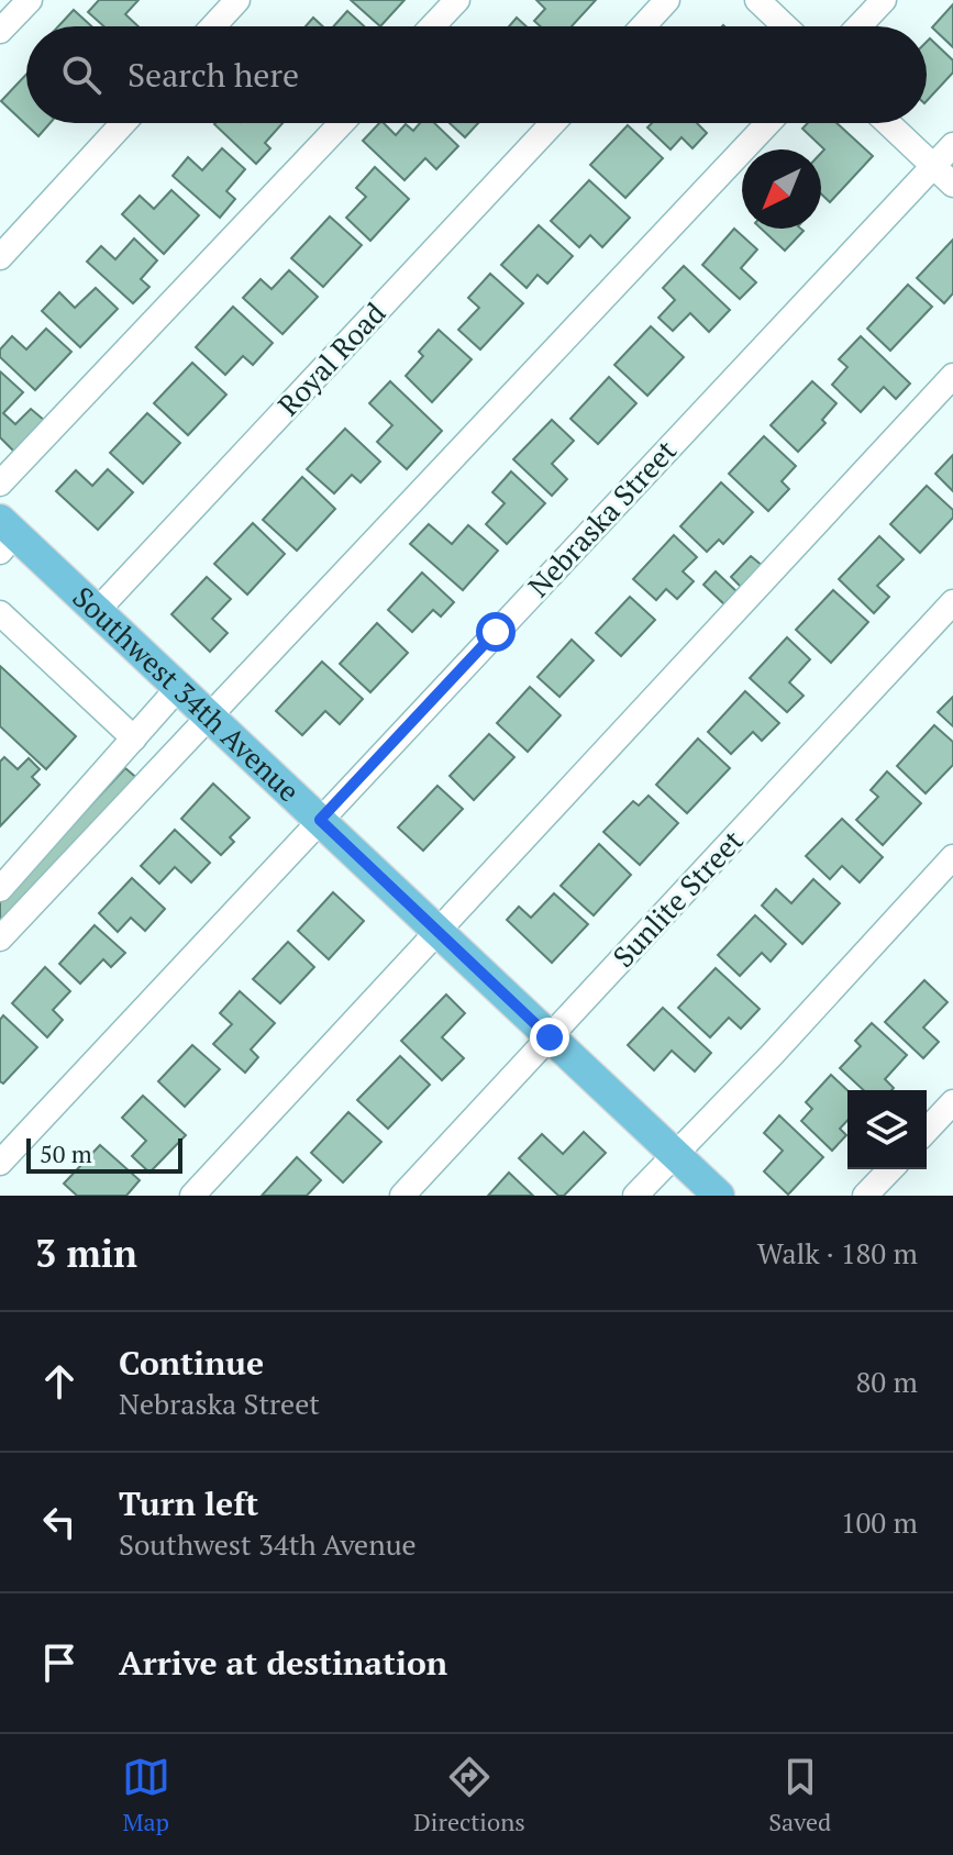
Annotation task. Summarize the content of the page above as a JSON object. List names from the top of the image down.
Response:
{
  "streets": {
    "main road": ["Southwest 34th Avenue"],
    "street": ["Royal Road", "Nebraska Street", "Sunlite Street"]
  },
  "crossings": [
    ["Royal Road", "Southwest 34th Avenue"],
    ["Nebraska Street", "Southwest 34th Avenue"],
    ["Southwest 34th Avenue", "Sunlite Street"]
  ],
  "scale_bar": "50 m",
  "north": "bottom left",
  "page": {
    "search": "Search here",
    "scale": "50 m",
    "heading": ["3 min", "Walk · 180 m"],
    "list": [
      ["Continue", "Nebraska Street", "80 m"],
      ["Turn left", "Southwest 34th Avenue", "100 m"],
      "Arrive at destination"
    ],
    "nav": ["Map", "Directions", "Saved"]
  }
}
